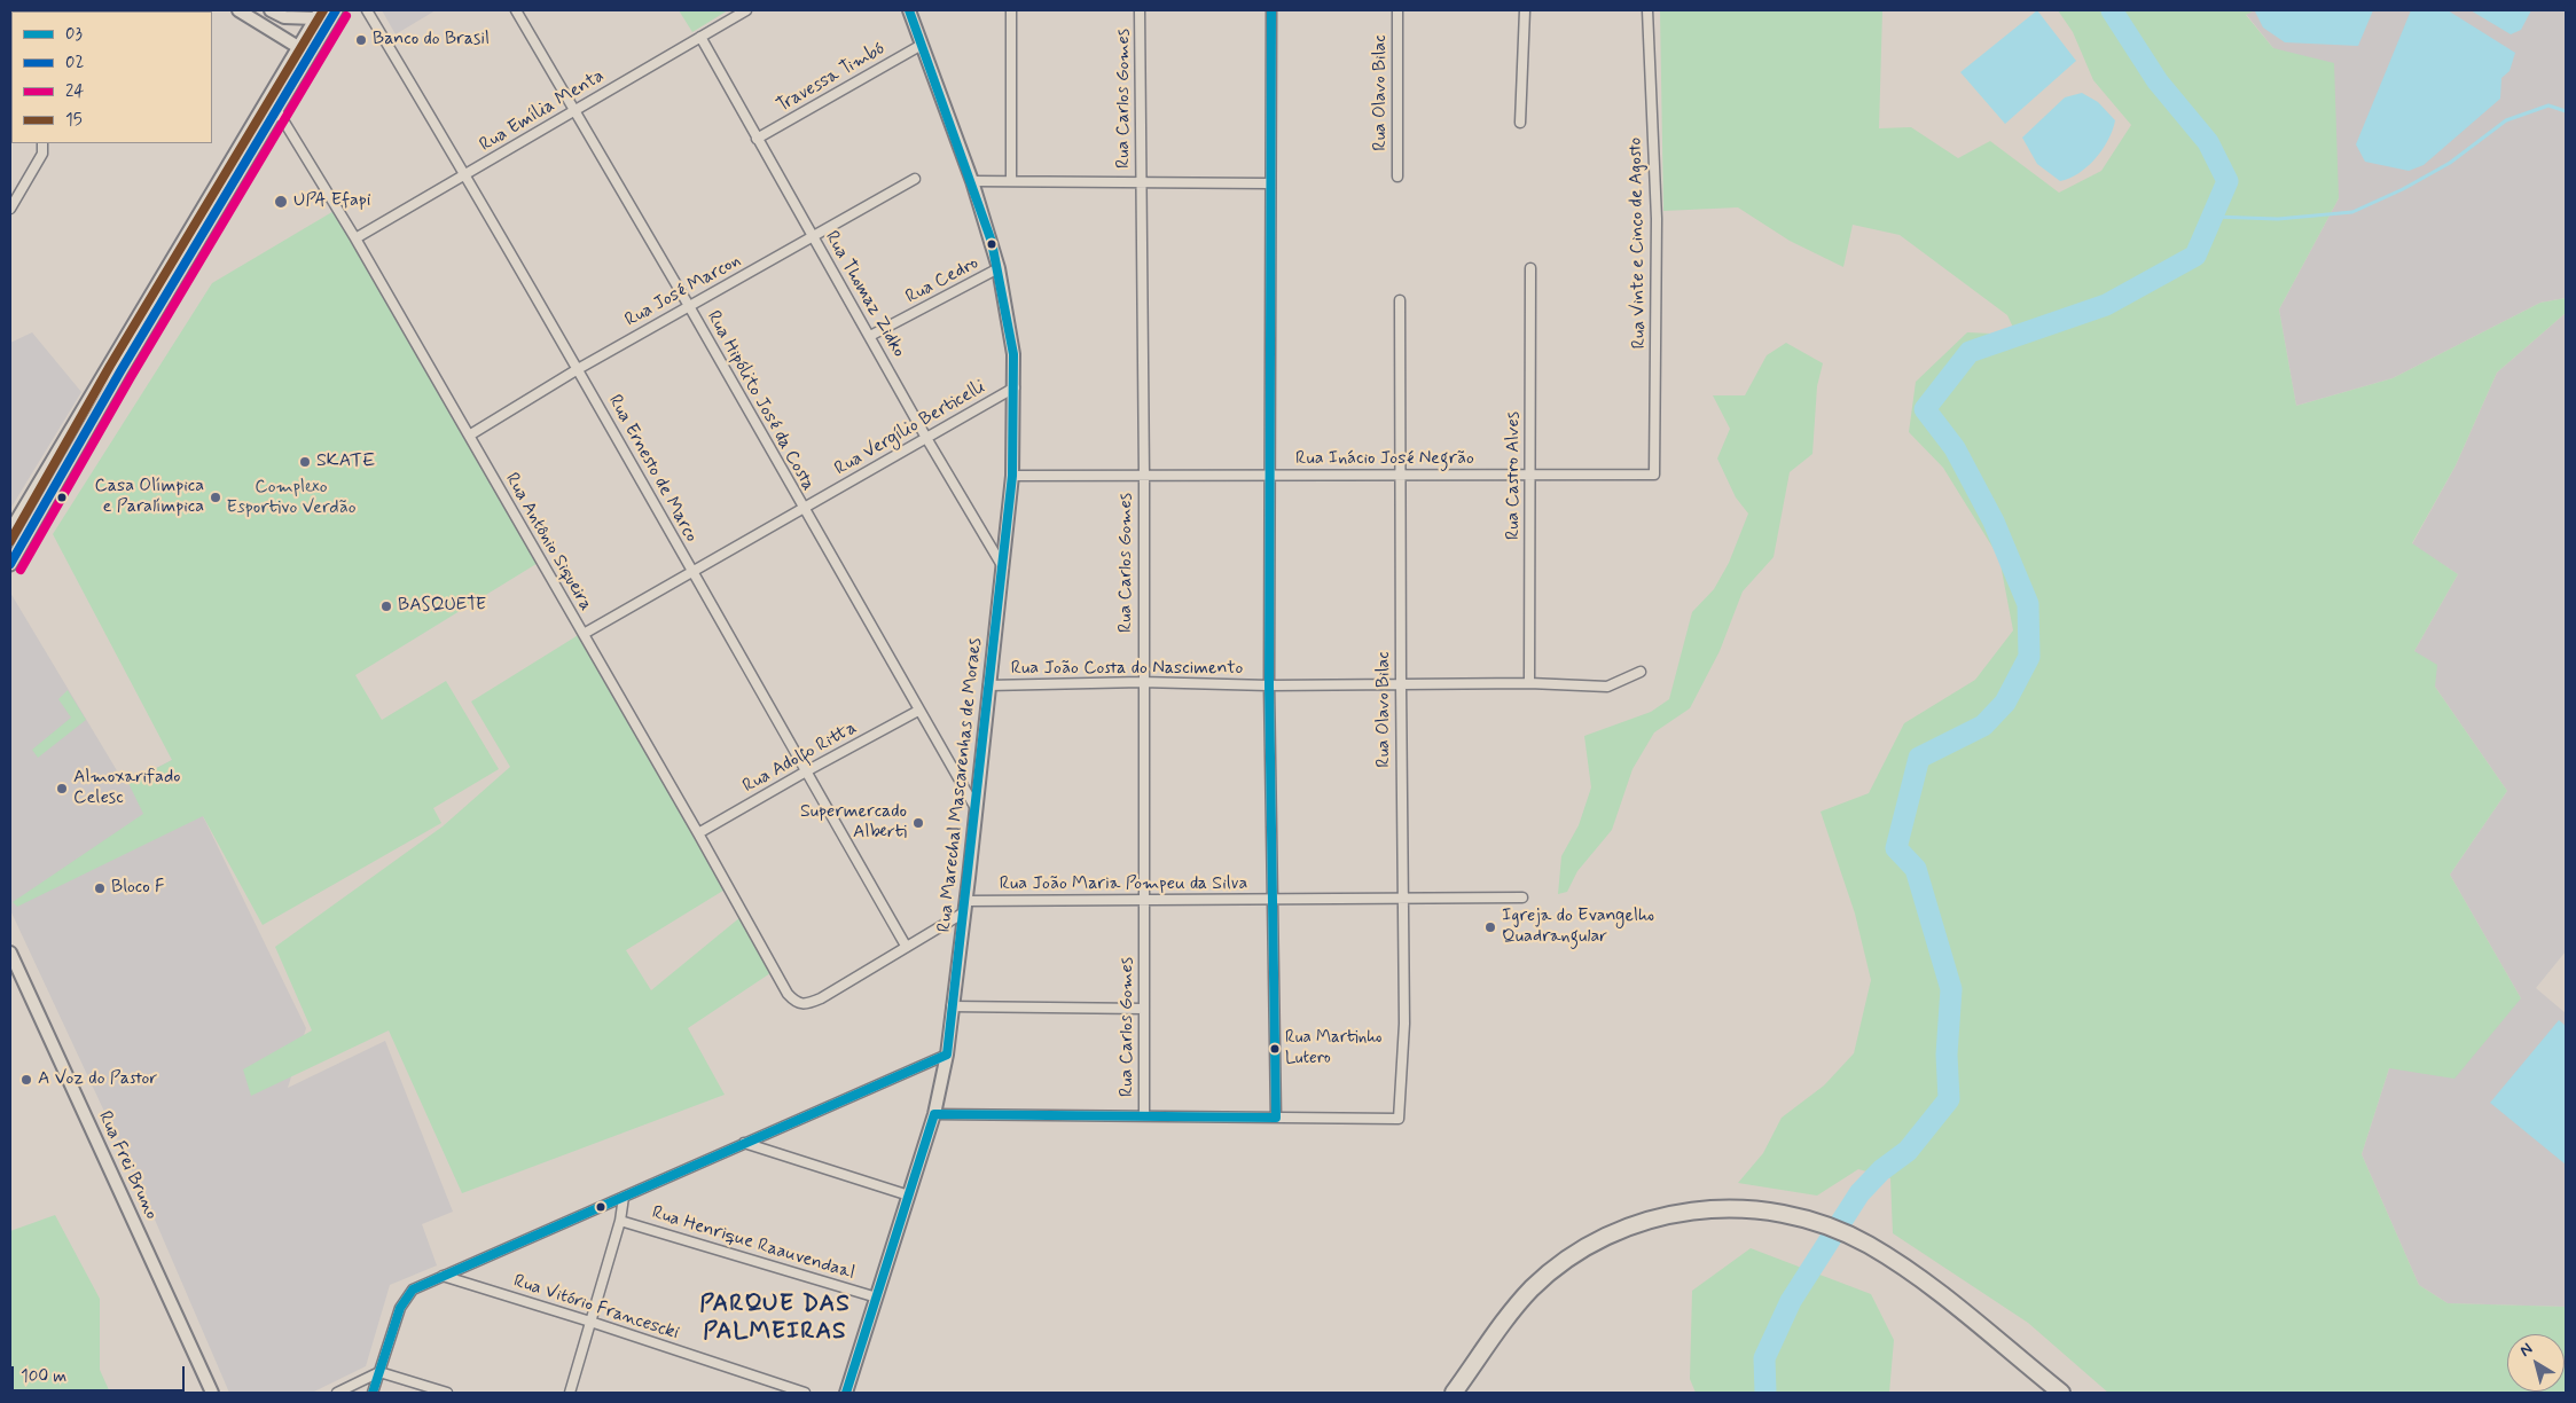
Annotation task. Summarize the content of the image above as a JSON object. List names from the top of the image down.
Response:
{
  "streets": {
    "street": [
      "Travessa Timbó",
      "Rua Olavo Bilac",
      "Rua Carlos Gomes",
      "Rua Emília Menta",
      "Rua Vinte e Cinco de Agosto",
      "Rua Cedro",
      "Rua José Marcon",
      "Rua Thomaz Zidko",
      "Rua Hipólito José da Costa",
      "Rua Vergílio Berticelli",
      "Rua Inácio José Negrão",
      "Rua Ernesto de Marco",
      "Rua Castro Alves",
      "Rua Antônio Siqueira",
      "Rua João Costa do Nascimento",
      "Rua Adolfo Ritta",
      "Rua Marechal Mascarenhas de Moraes",
      "Rua João Maria Pompeu da Silva",
      "Rua Frei Bruno",
      "Rua Henrique Raauvendaal",
      "Rua Vitório Francescki"
    ]
  },
  "crossings": [
    ["Travessa Timbó", "Rua Thomaz Zidko"],
    ["Travessa Timbó", "Rua Marechal Mascarenhas de Moraes"],
    ["Rua Olavo Bilac", "Rua Inácio José Negrão"],
    ["Rua Olavo Bilac", "Rua João Costa do Nascimento"],
    ["Rua Olavo Bilac", "Rua João Maria Pompeu da Silva"],
    ["Rua Carlos Gomes", "Rua Inácio José Negrão"],
    ["Rua Carlos Gomes", "Rua João Costa do Nascimento"],
    ["Rua Carlos Gomes", "Rua João Maria Pompeu da Silva"],
    ["Rua Emília Menta", "Rua Thomaz Zidko"],
    ["Rua Emília Menta", "Rua Hipólito José da Costa"],
    ["Rua Emília Menta", "Rua Ernesto de Marco"],
    ["Rua Emília Menta", "Rua Antônio Siqueira"],
    ["Rua Vinte e Cinco de Agosto", "Rua Inácio José Negrão"],
    ["Rua Cedro", "Rua Thomaz Zidko"],
    ["Rua Cedro", "Rua Marechal Mascarenhas de Moraes"],
    ["Rua José Marcon", "Rua Thomaz Zidko"],
    ["Rua José Marcon", "Rua Hipólito José da Costa"],
    ["Rua José Marcon", "Rua Ernesto de Marco"],
    ["Rua José Marcon", "Rua Antônio Siqueira"],
    ["Rua Thomaz Zidko", "Rua Vergílio Berticelli"],
    ["Rua Thomaz Zidko", "Rua Marechal Mascarenhas de Moraes"],
    ["Rua Hipólito José da Costa", "Rua Vergílio Berticelli"],
    ["Rua Hipólito José da Costa", "Rua Adolfo Ritta"],
    ["Rua Hipólito José da Costa", "Rua Marechal Mascarenhas de Moraes"],
    ["Rua Vergílio Berticelli", "Rua Ernesto de Marco"],
    ["Rua Vergílio Berticelli", "Rua Antônio Siqueira"],
    ["Rua Vergílio Berticelli", "Rua Marechal Mascarenhas de Moraes"],
    ["Rua Inácio José Negrão", "Rua Castro Alves"],
    ["Rua Inácio José Negrão", "Rua Marechal Mascarenhas de Moraes"],
    ["Rua Ernesto de Marco", "Rua Antônio Siqueira"],
    ["Rua Ernesto de Marco", "Rua Adolfo Ritta"],
    ["Rua Castro Alves", "Rua João Costa do Nascimento"],
    ["Rua Antônio Siqueira", "Rua Adolfo Ritta"],
    ["Rua João Costa do Nascimento", "Rua Marechal Mascarenhas de Moraes"],
    ["Rua Marechal Mascarenhas de Moraes", "Rua João Maria Pompeu da Silva"],
    ["Rua Marechal Mascarenhas de Moraes", "Rua Henrique Raauvendaal"]
  ],
  "districts": ["PARQUE DAS PALMEIRAS"],
  "parks": ["Complexo Esportivo Verdão"],
  "places": [
    "Banco do Brasil",
    "UPA Efapi",
    "SKATE",
    "Casa Olímpica e Paralímpica",
    "BASQUETE",
    "Almoxarifado Celesc",
    "Supermercado Alberti",
    "Bloco F",
    "Igreja do Evangelho Quadrangular",
    "Rua Martinho Lutero",
    "A Voz do Pastor"
  ],
  "lines": [
    "transit line 03",
    "transit line 02",
    "transit line 15",
    "transit line 24"
  ],
  "legend": [
    "03",
    "02",
    "24",
    "15"
  ],
  "scale_bar": "100 m",
  "north": "top left"
}
